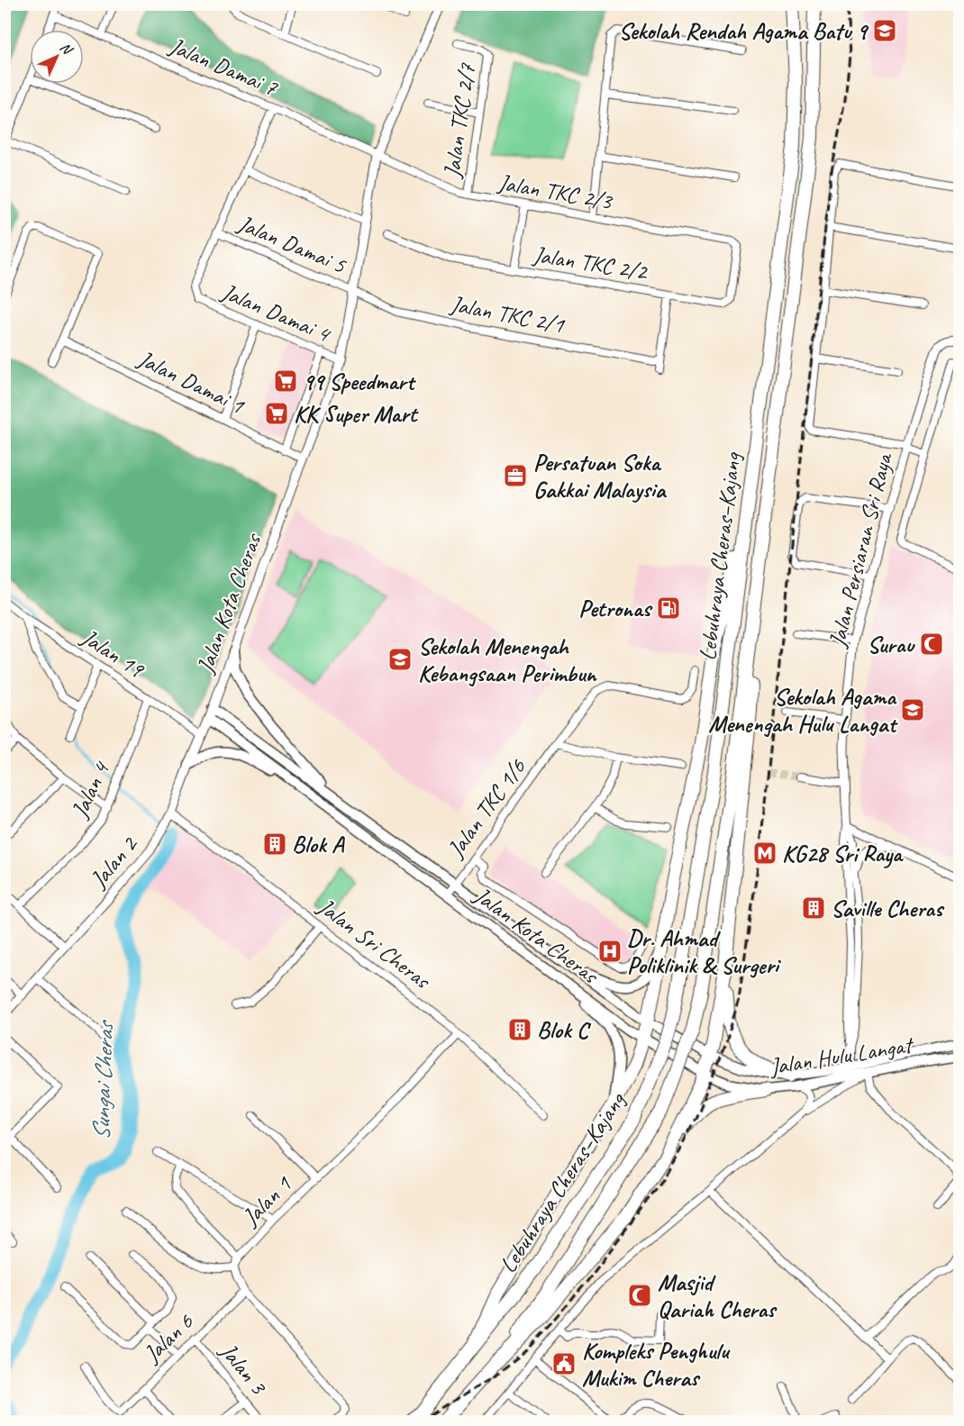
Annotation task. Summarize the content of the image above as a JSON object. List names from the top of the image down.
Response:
{
  "streets": {
    "highway": ["Lebuhraya Cheras–Kajang"],
    "main road": ["Jalan Kota Cheras", "Jalan Hulu Langat"],
    "street": [
      "Jalan Damai 7",
      "Jalan TKC 2/7",
      "Jalan TKC 2/3",
      "Jalan Damai 5",
      "Jalan TKC 2/2",
      "Jalan Damai 4",
      "Jalan TKC 2/1",
      "Jalan Damai 1",
      "Jalan Persiaran Sri Raya",
      "Jalan 19",
      "Jalan 4",
      "Jalan TKC 1/6",
      "Jalan 2",
      "Jalan Sri Cheras",
      "Jalan 1",
      "Jalan 6",
      "Jalan 3"
    ]
  },
  "crossings": [
    ["Jalan Damai 7", "Jalan TKC 2/3"],
    ["Jalan Damai 7", "Jalan Kota Cheras"],
    ["Jalan TKC 2/7", "Jalan TKC 2/3"],
    ["Jalan TKC 2/3", "Jalan TKC 2/2"],
    ["Jalan TKC 2/3", "Jalan Kota Cheras"],
    ["Jalan Damai 5", "Jalan Damai 4"],
    ["Jalan Damai 5", "Jalan TKC 2/1"],
    ["Jalan Damai 5", "Jalan Kota Cheras"],
    ["Jalan Damai 4", "Jalan Kota Cheras"],
    ["Jalan TKC 2/1", "Jalan Kota Cheras"],
    ["Jalan Damai 1", "Jalan Kota Cheras"],
    ["Jalan Kota Cheras", "Jalan TKC 1/6"],
    ["Jalan Kota Cheras", "Jalan 2"],
    ["Jalan Kota Cheras", "Jalan Hulu Langat"],
    ["Jalan 19", "Jalan 4"],
    ["Jalan 19", "Jalan 2"],
    ["Jalan 2", "Jalan Sri Cheras"],
    ["Jalan Sri Cheras", "Jalan 1"],
    ["Jalan 6", "Jalan 3"]
  ],
  "water": ["Sungai Cheras"],
  "places": {
    "school or university": ["Sekolah Rendah Agama Batu 9", "Sekolah Menengah Kebangsaan Perimbun", "Sekolah Agama Menengah Hulu Langat"],
    "supermarket": ["99 Speedmart", "KK Super Mart"],
    "office": ["Persatuan Soka Gakkai Malaysia"],
    "fuel station": ["Petronas"],
    "mosque": ["Surau", "Masjid Qariah Cheras"],
    "building": ["Blok A", "Saville Cheras", "Blok C"],
    "metro station": ["KG28 Sri Raya"],
    "hospital": ["Dr. Ahmad Poliklinik & Surgeri"],
    "public building": ["Kompleks Penghulu Mukim Cheras"]
  },
  "north": "top right"
}
